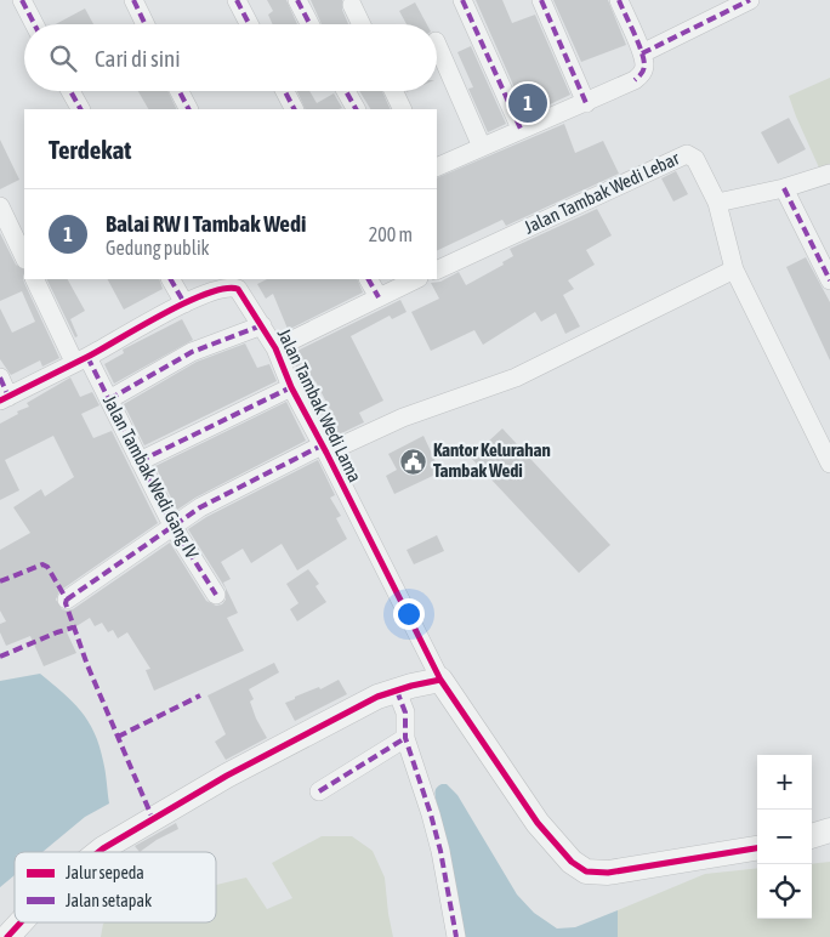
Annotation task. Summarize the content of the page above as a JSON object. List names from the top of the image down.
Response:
{
  "streets": {
    "street": ["Jalan Tambak Wedi Lebar", "Jalan Tambak Wedi Lama", "Jalan Tambak Wedi Gang IV"]
  },
  "crossings": [
    ["Jalan Tambak Wedi Lama", "Jalan Tambak Wedi Gang IV"]
  ],
  "places": {
    "public building": ["Kantor Kelurahan Tambak Wedi"]
  },
  "legend": ["Jalur sepeda", "Jalan setapak"],
  "page": {
    "search": "Cari di sini",
    "pins": "1",
    "heading": "Terdekat",
    "list": [
      {
        "mark": "1",
        "name": "Balai RW I Tambak Wedi",
        "note": "Gedung publik",
        "value": "200 m"
      }
    ],
    "map_buttons": ["+", "−"]
  }
}
